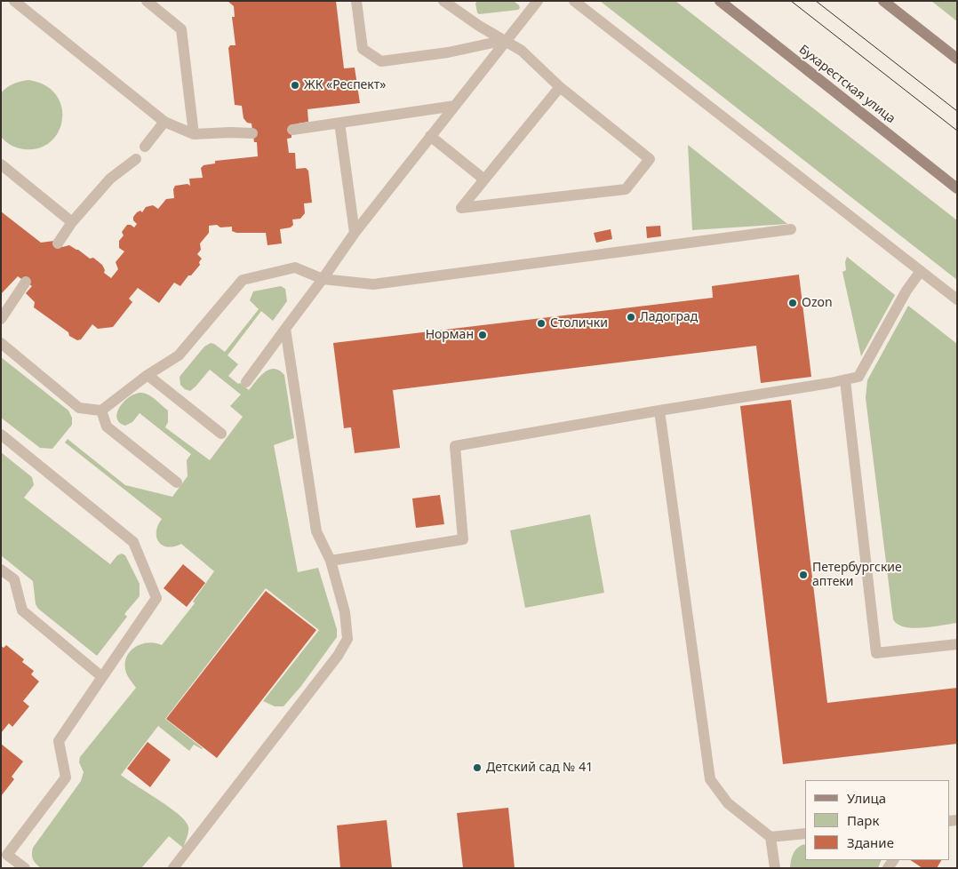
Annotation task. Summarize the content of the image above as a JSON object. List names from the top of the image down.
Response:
{
  "streets": {
    "main road": ["Бухарестская улица"]
  },
  "places": [
    "ЖК «Респект»",
    "Ozon",
    "Ладоград",
    "Столички",
    "Норман",
    "Петербургские аптеки",
    "Детский сад № 41"
  ],
  "legend": ["Улица", "Парк", "Здание"]
}
